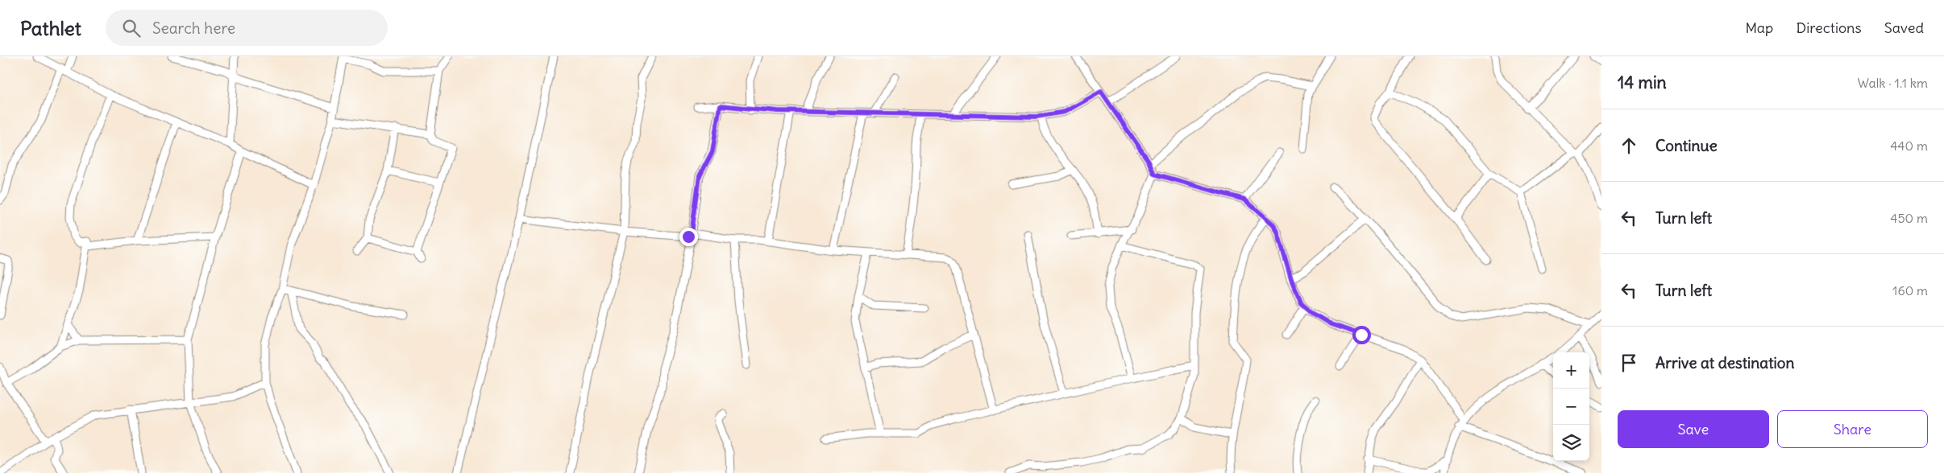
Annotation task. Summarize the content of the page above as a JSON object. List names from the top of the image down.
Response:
{
  "page": {
    "header": "Pathlet",
    "search": "Search here",
    "nav": ["Map", "Directions", "Saved"],
    "heading": ["14 min", "Walk · 1.1 km"],
    "list": [
      ["Continue", "440 m"],
      ["Turn left", "450 m"],
      ["Turn left", "160 m"],
      "Arrive at destination"
    ],
    "map_buttons": ["+", "−"],
    "buttons": ["Save", "Share"]
  }
}
